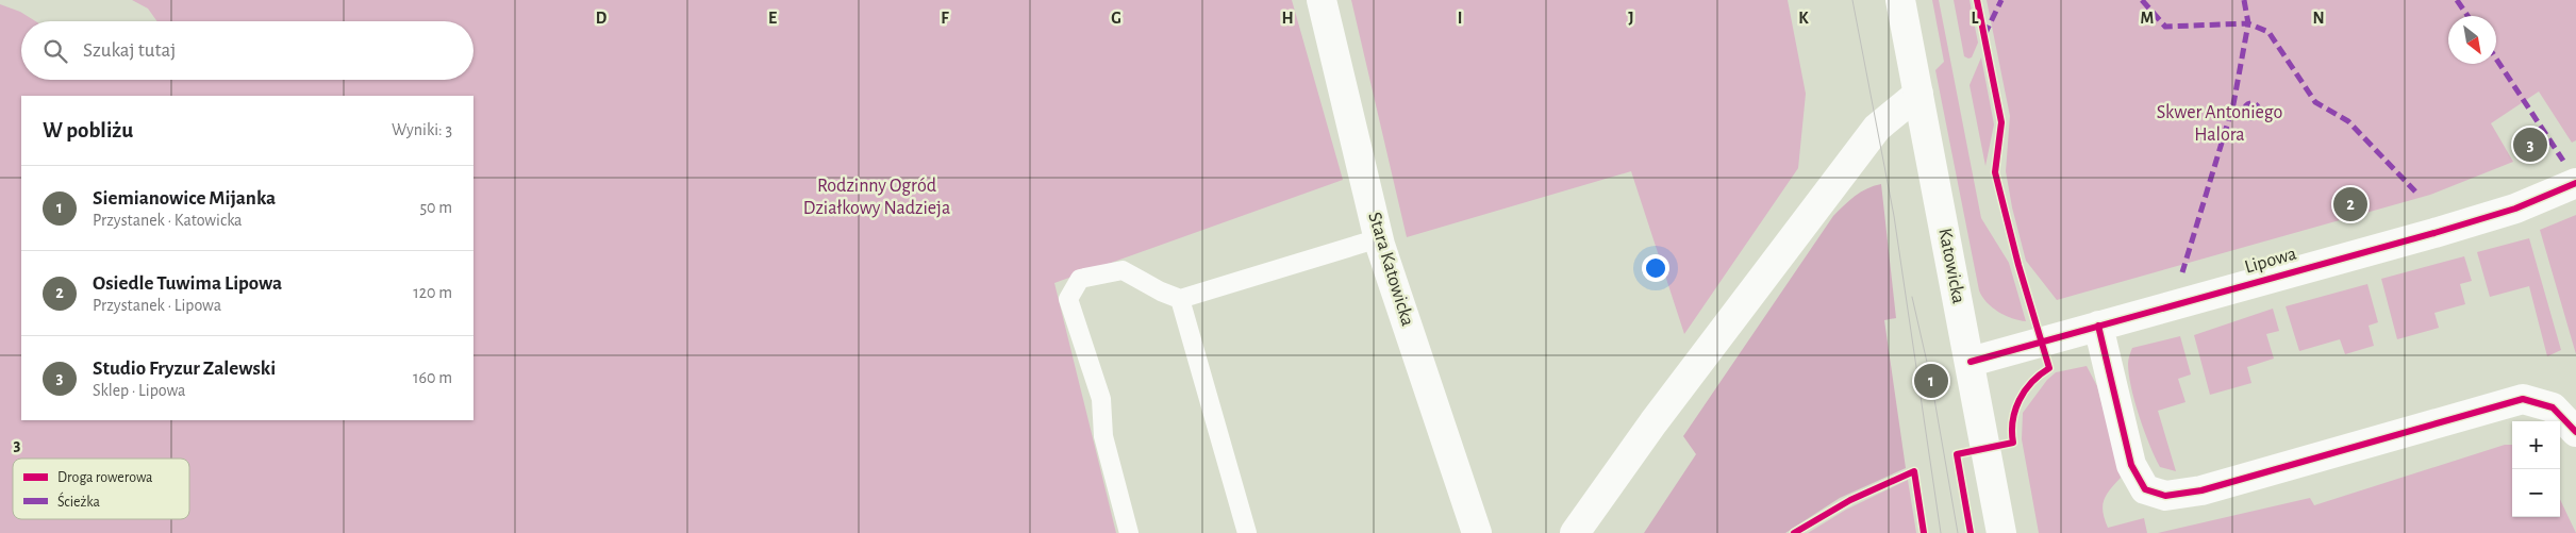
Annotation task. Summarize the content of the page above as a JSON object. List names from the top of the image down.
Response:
{
  "streets": {
    "street": ["Lipowa", "Katowicka", "Stara Katowicka"]
  },
  "crossings": [
    ["Lipowa", "Katowicka"]
  ],
  "parks": ["Skwer Antoniego Halora", "Rodzinny Ogród Działkowy Nadzieja"],
  "legend": ["Droga rowerowa", "Ścieżka"],
  "north": "bottom right",
  "page": {
    "search": "Szukaj tutaj",
    "heading": ["W pobliżu", "Wyniki: 3"],
    "pins": ["3", "2", "1"],
    "list": [
      {
        "mark": "1",
        "name": "Siemianowice Mijanka",
        "note": "Przystanek · Katowicka",
        "value": "50 m"
      },
      {
        "mark": "2",
        "name": "Osiedle Tuwima Lipowa",
        "note": "Przystanek · Lipowa",
        "value": "120 m"
      },
      {
        "mark": "3",
        "name": "Studio Fryzur Zalewski",
        "note": "Sklep · Lipowa",
        "value": "160 m"
      }
    ],
    "map_buttons": ["+", "−"]
  },
  "grid": {
    "columns": [
      "D",
      "E",
      "F",
      "G",
      "H",
      "I",
      "J",
      "K",
      "L",
      "M",
      "N"
    ],
    "rows": ["3"]
  }
}
